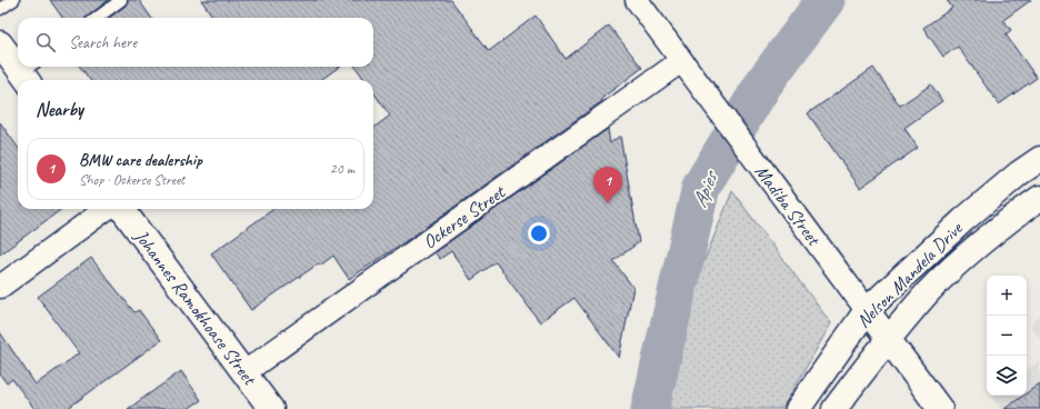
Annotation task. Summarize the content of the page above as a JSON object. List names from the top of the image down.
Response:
{
  "streets": {
    "main road": ["Madiba Street", "Nelson Mandela Drive", "Johannes Ramokhoase Street"],
    "street": ["Ockerse Street"]
  },
  "crossings": [
    ["Madiba Street", "Ockerse Street"],
    ["Madiba Street", "Nelson Mandela Drive"],
    ["Ockerse Street", "Johannes Ramokhoase Street"]
  ],
  "water": ["Apies"],
  "page": {
    "search": "Search here",
    "heading": "Nearby",
    "list": [
      {
        "mark": "1",
        "name": "BMW care dealership",
        "note": "Shop · Ockerse Street",
        "value": "20 m"
      }
    ],
    "pins": "1",
    "map_buttons": ["+", "−"]
  }
}
